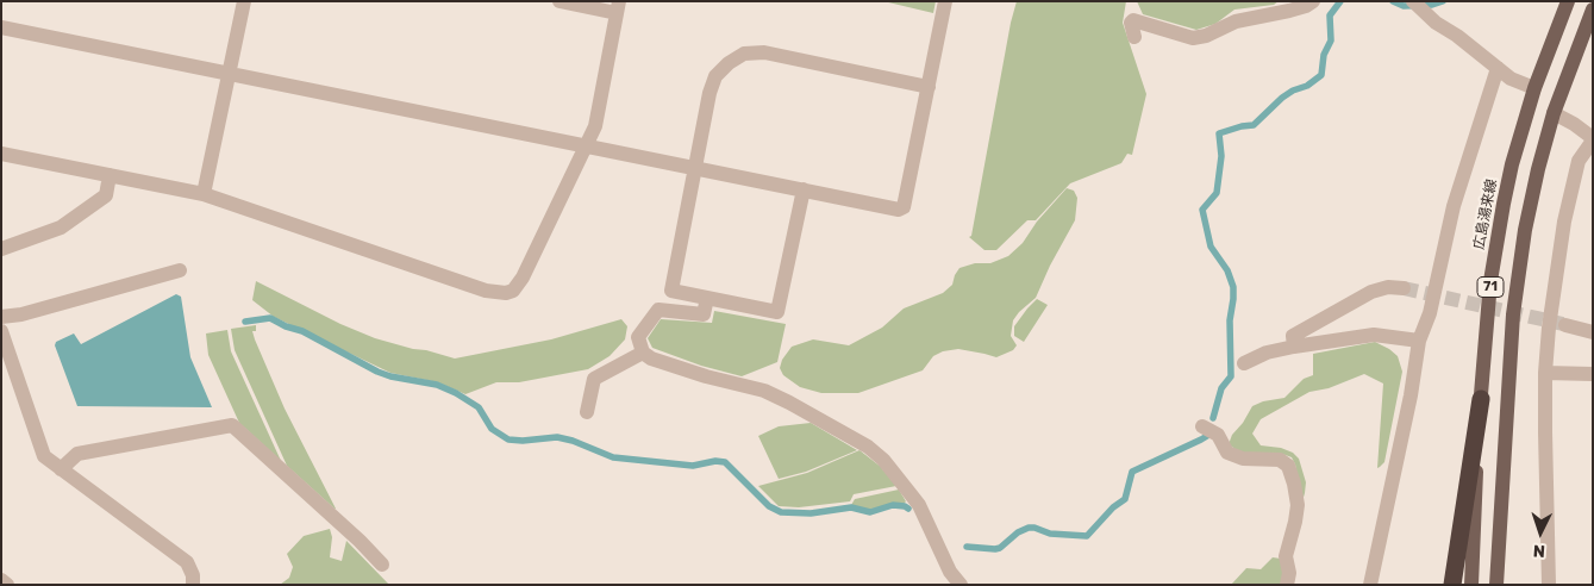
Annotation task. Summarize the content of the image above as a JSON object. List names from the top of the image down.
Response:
{
  "streets": {
    "main road": ["広島湯来線", "71"]
  },
  "north": "bottom"
}
